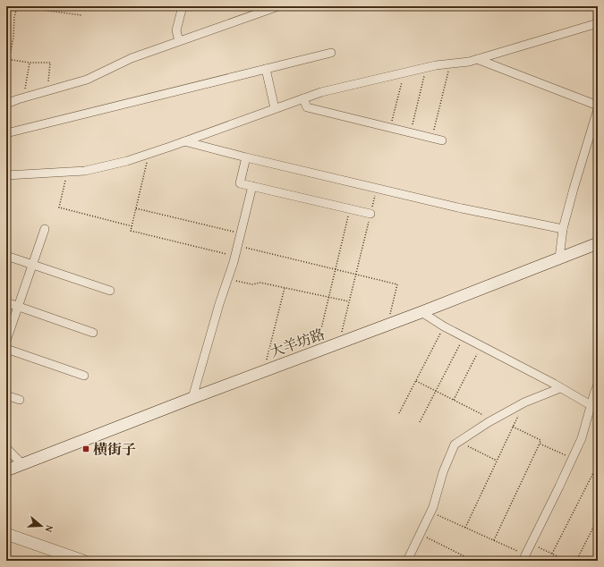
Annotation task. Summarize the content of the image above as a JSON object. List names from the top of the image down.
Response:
{
  "streets": {
    "main road": ["大羊坊路"]
  },
  "places": {
    "transit": ["横街子"]
  },
  "north": "right"
}
